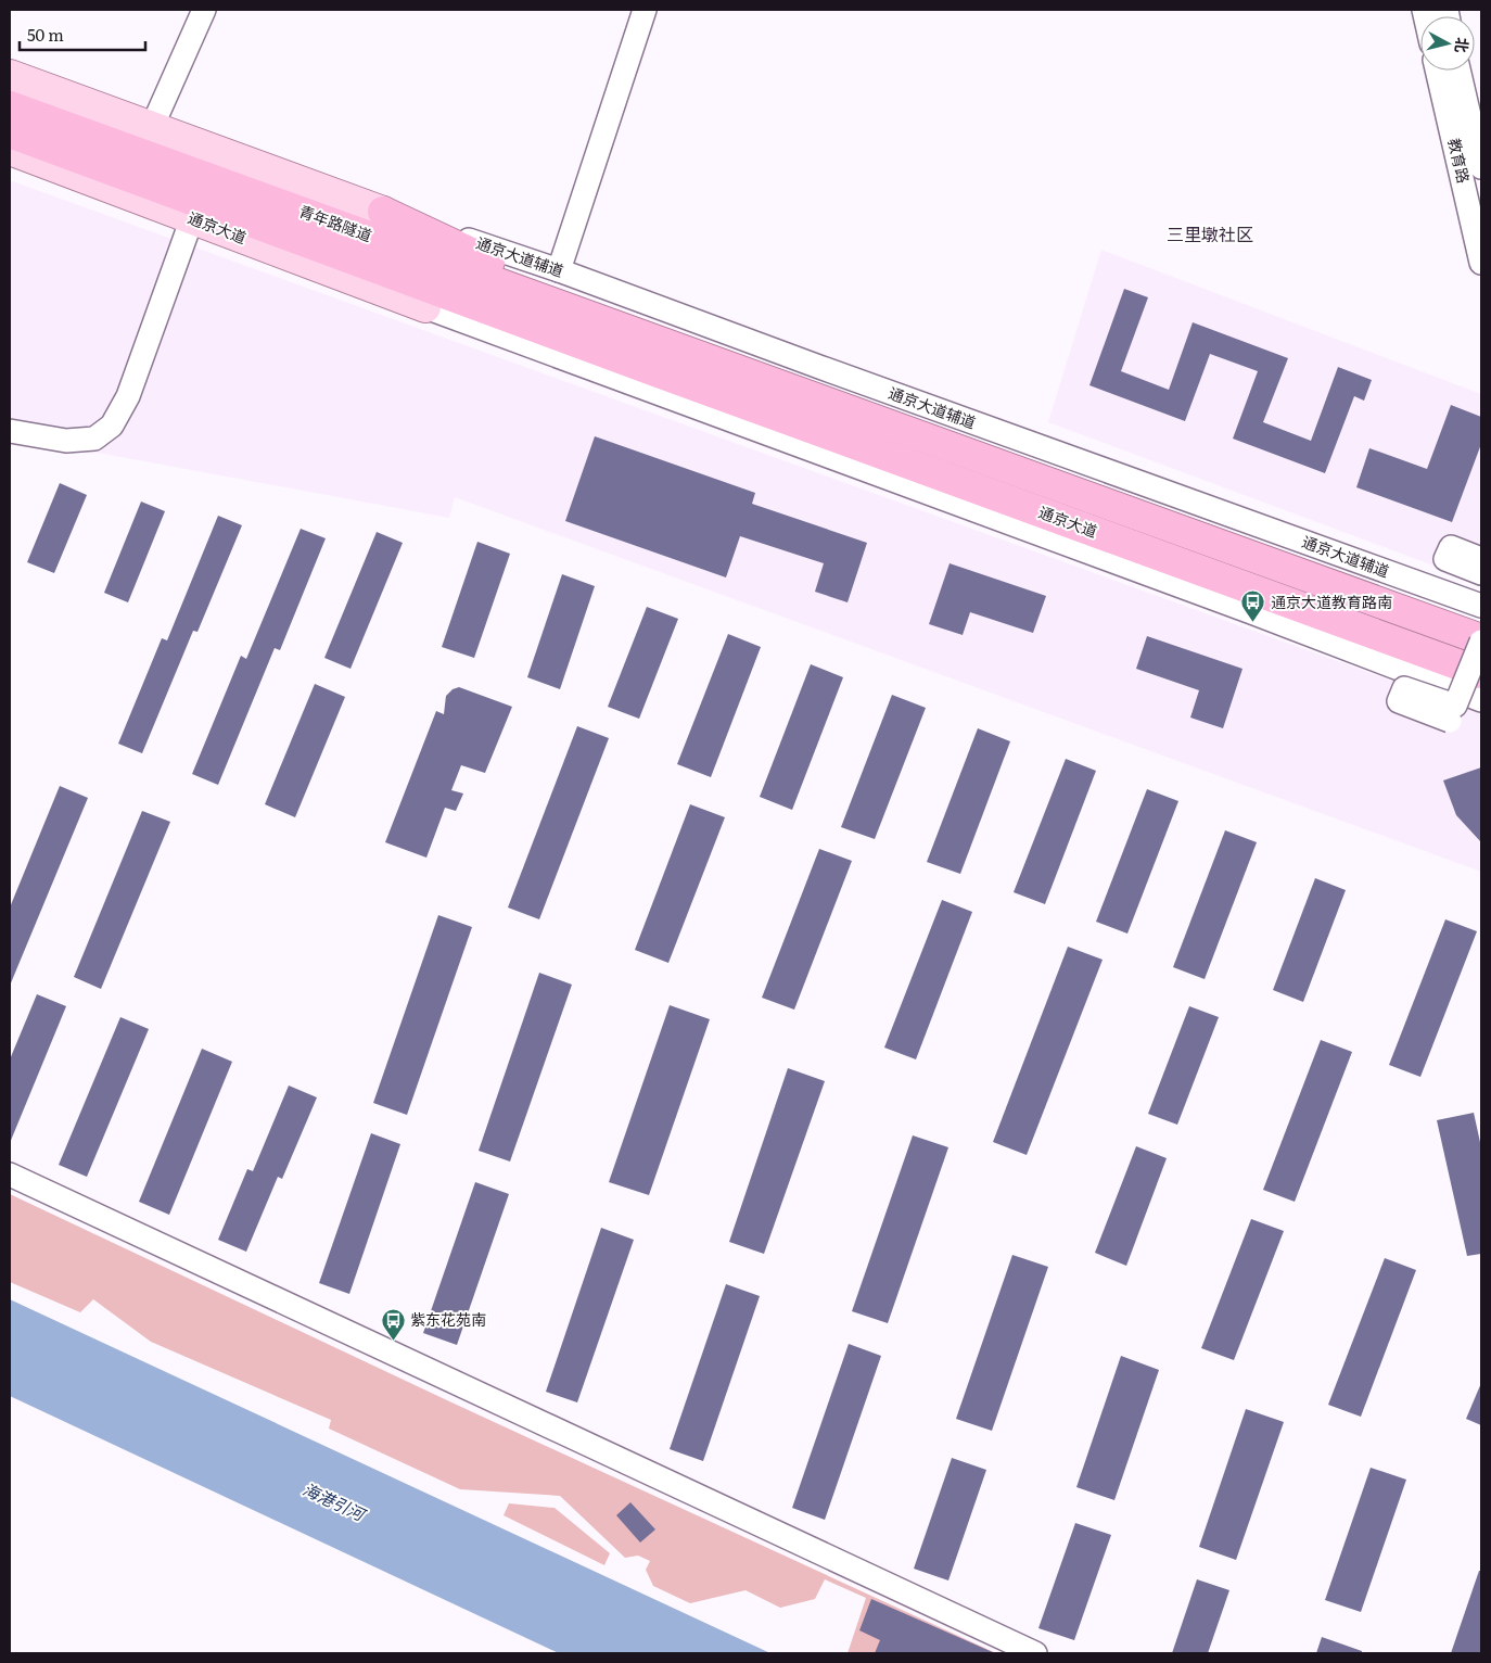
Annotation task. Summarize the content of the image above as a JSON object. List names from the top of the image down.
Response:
{
  "streets": {
    "highway": ["青年路隧道", "通京大道"],
    "street": ["教育路", "通京大道辅道"]
  },
  "crossings": [
    ["青年路隧道", "通京大道"]
  ],
  "districts": ["三里墩社区"],
  "water": ["海港引河"],
  "places": {
    "bus stop": ["通京大道教育路南", "紫东花苑南"]
  },
  "scale_bar": "50 m",
  "north": "right"
}
